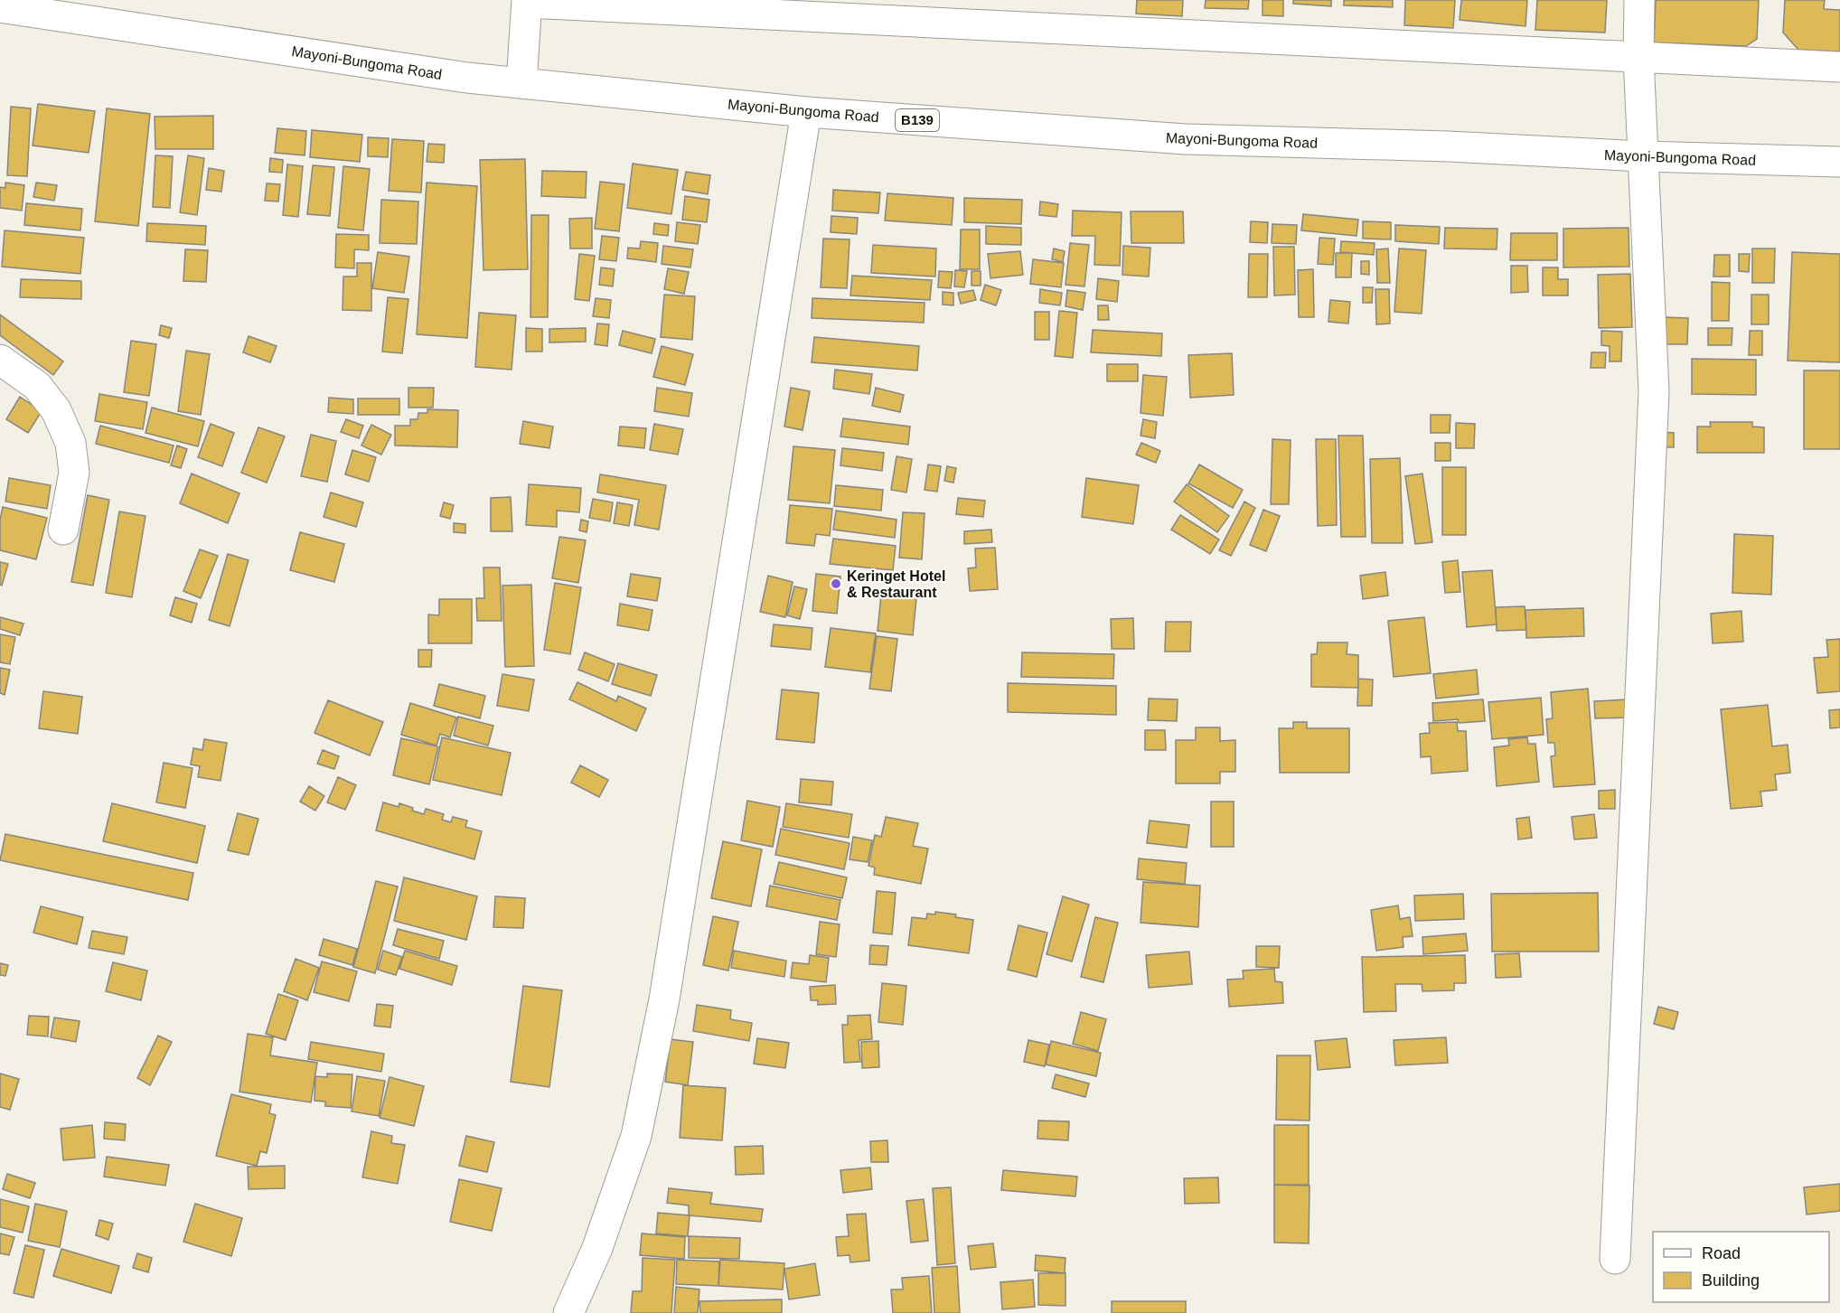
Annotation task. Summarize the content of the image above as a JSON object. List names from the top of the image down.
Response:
{
  "streets": {
    "street": ["Mayoni-Bungoma Road", "B139"]
  },
  "places": ["Keringet Hotel & Restaurant"],
  "legend": ["Road", "Building"]
}
